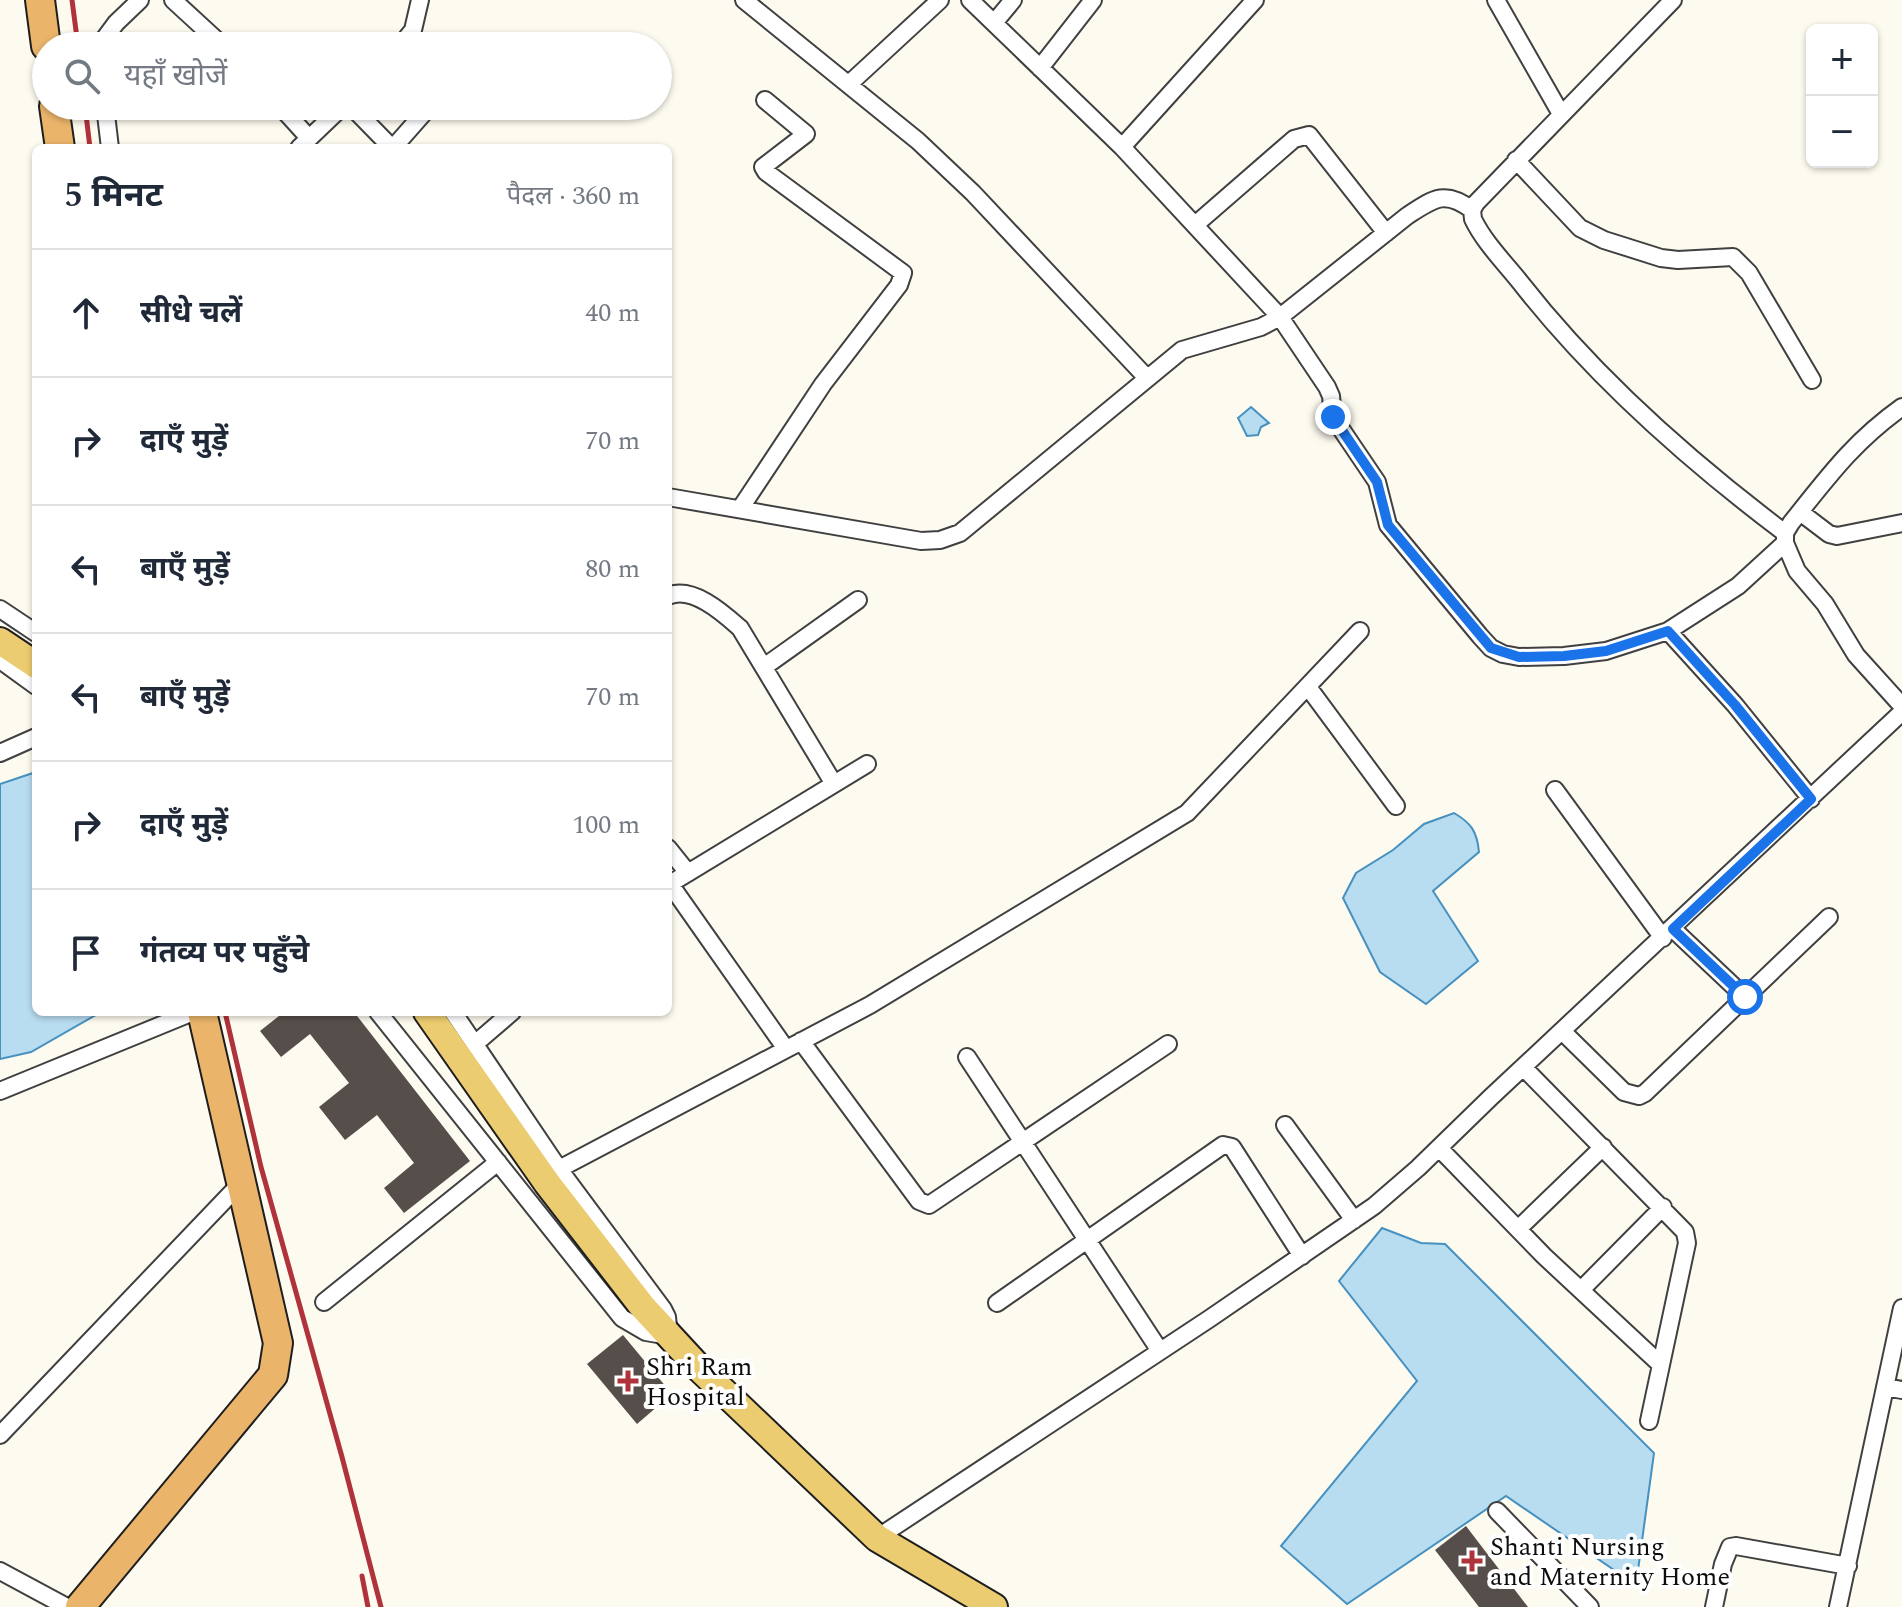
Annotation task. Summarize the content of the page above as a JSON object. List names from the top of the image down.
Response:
{
  "places": {
    "health": ["Shri Ram Hospital", "Shanti Nursing and Maternity Home"]
  },
  "page": {
    "map_buttons": ["+", "−"],
    "search": "यहाँ खोजें",
    "heading": ["5 मिनट", "पैदल · 360 m"],
    "list": [
      ["सीधे चलें", "40 m"],
      ["दाएँ मुड़ें", "70 m"],
      ["बाएँ मुड़ें", "80 m"],
      ["बाएँ मुड़ें", "70 m"],
      ["दाएँ मुड़ें", "100 m"],
      "गंतव्य पर पहुँचे"
    ]
  }
}
